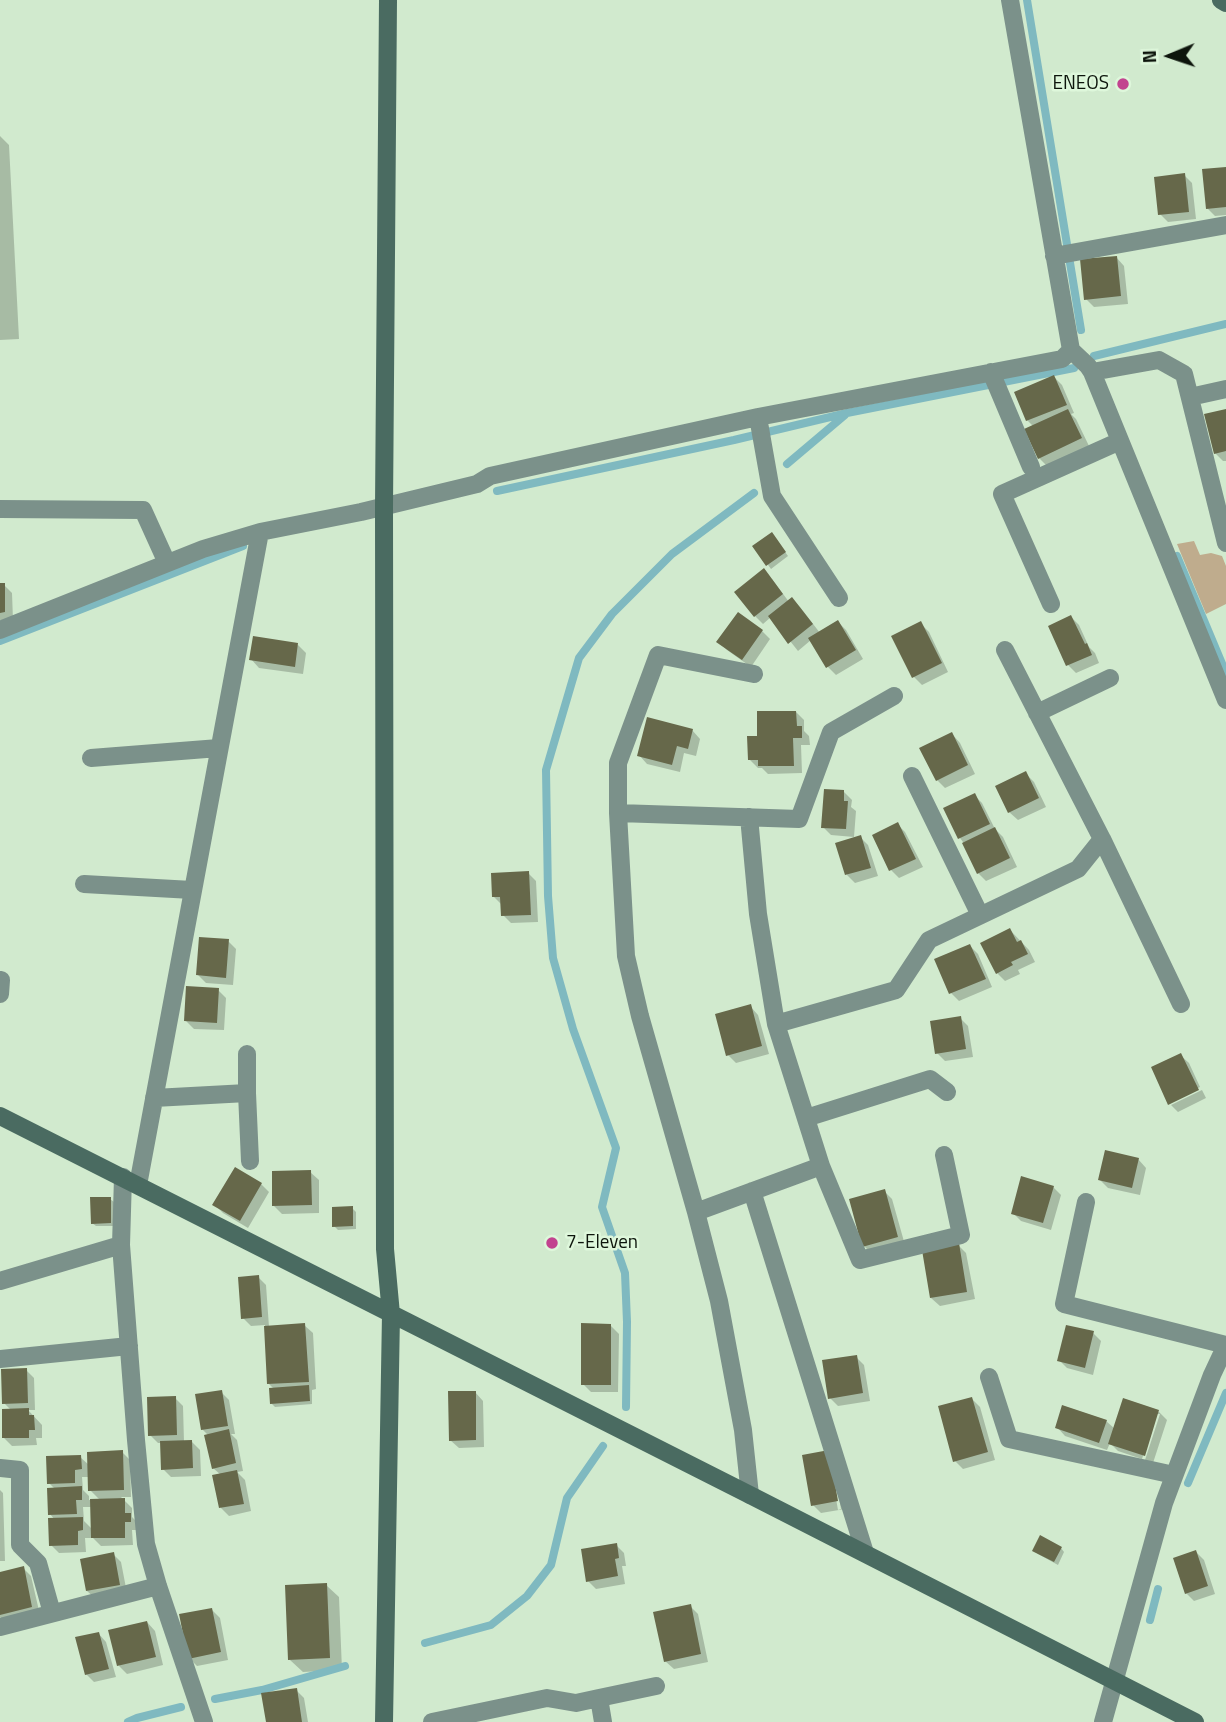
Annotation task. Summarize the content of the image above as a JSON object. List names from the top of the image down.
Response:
{
  "places": ["ENEOS", "7-Eleven"],
  "north": "left"
}
